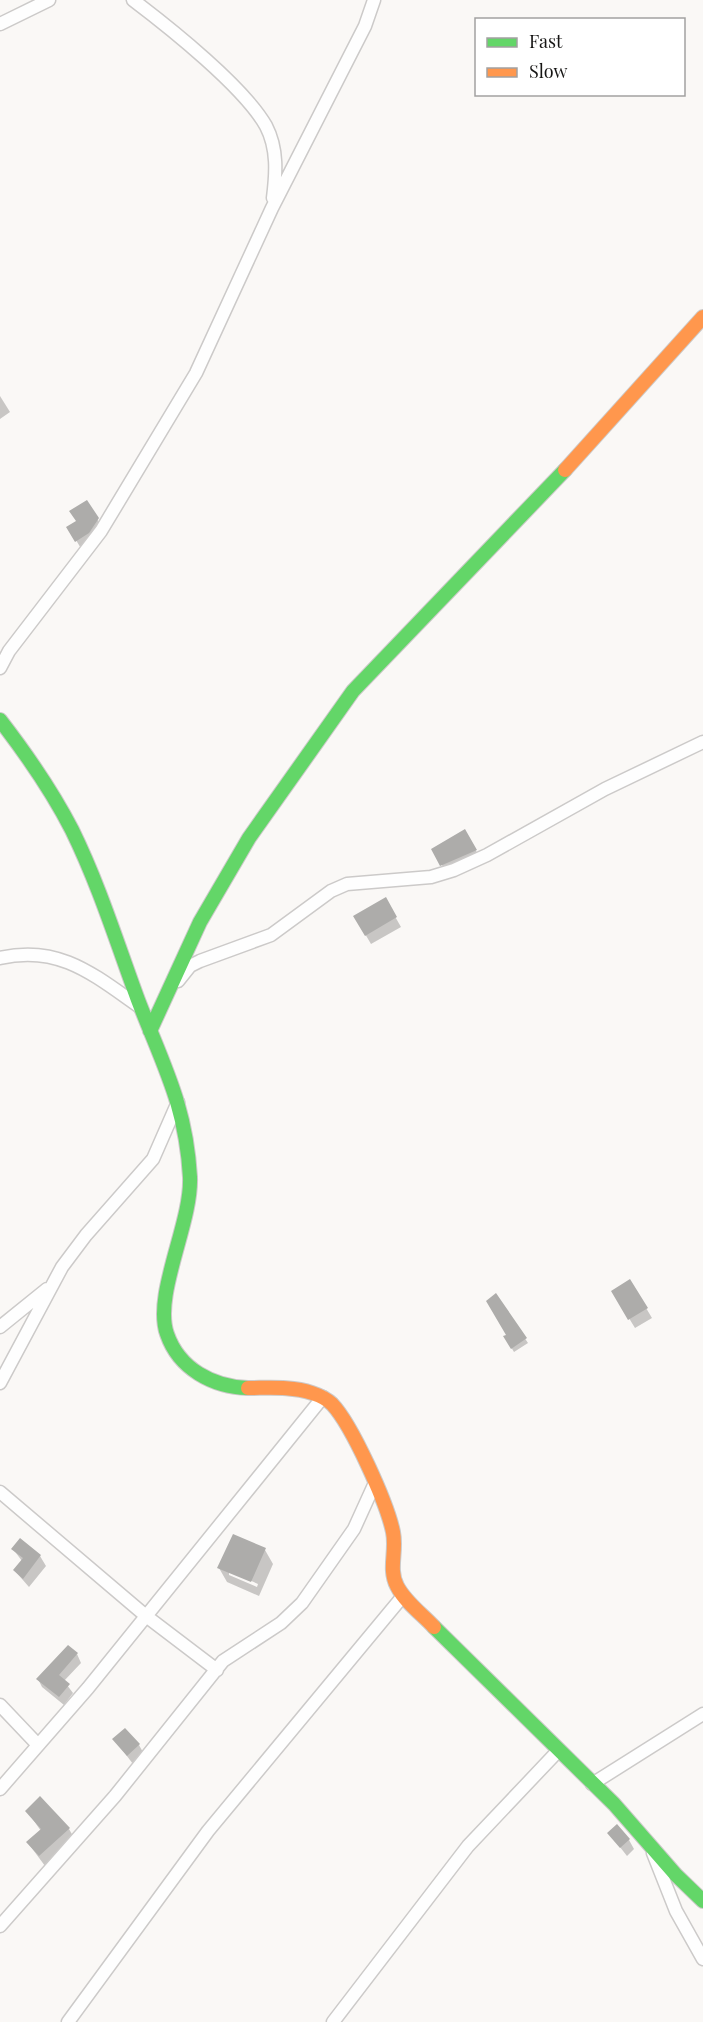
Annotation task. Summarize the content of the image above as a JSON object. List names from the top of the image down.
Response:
{
  "legend": ["Fast", "Slow"]
}
